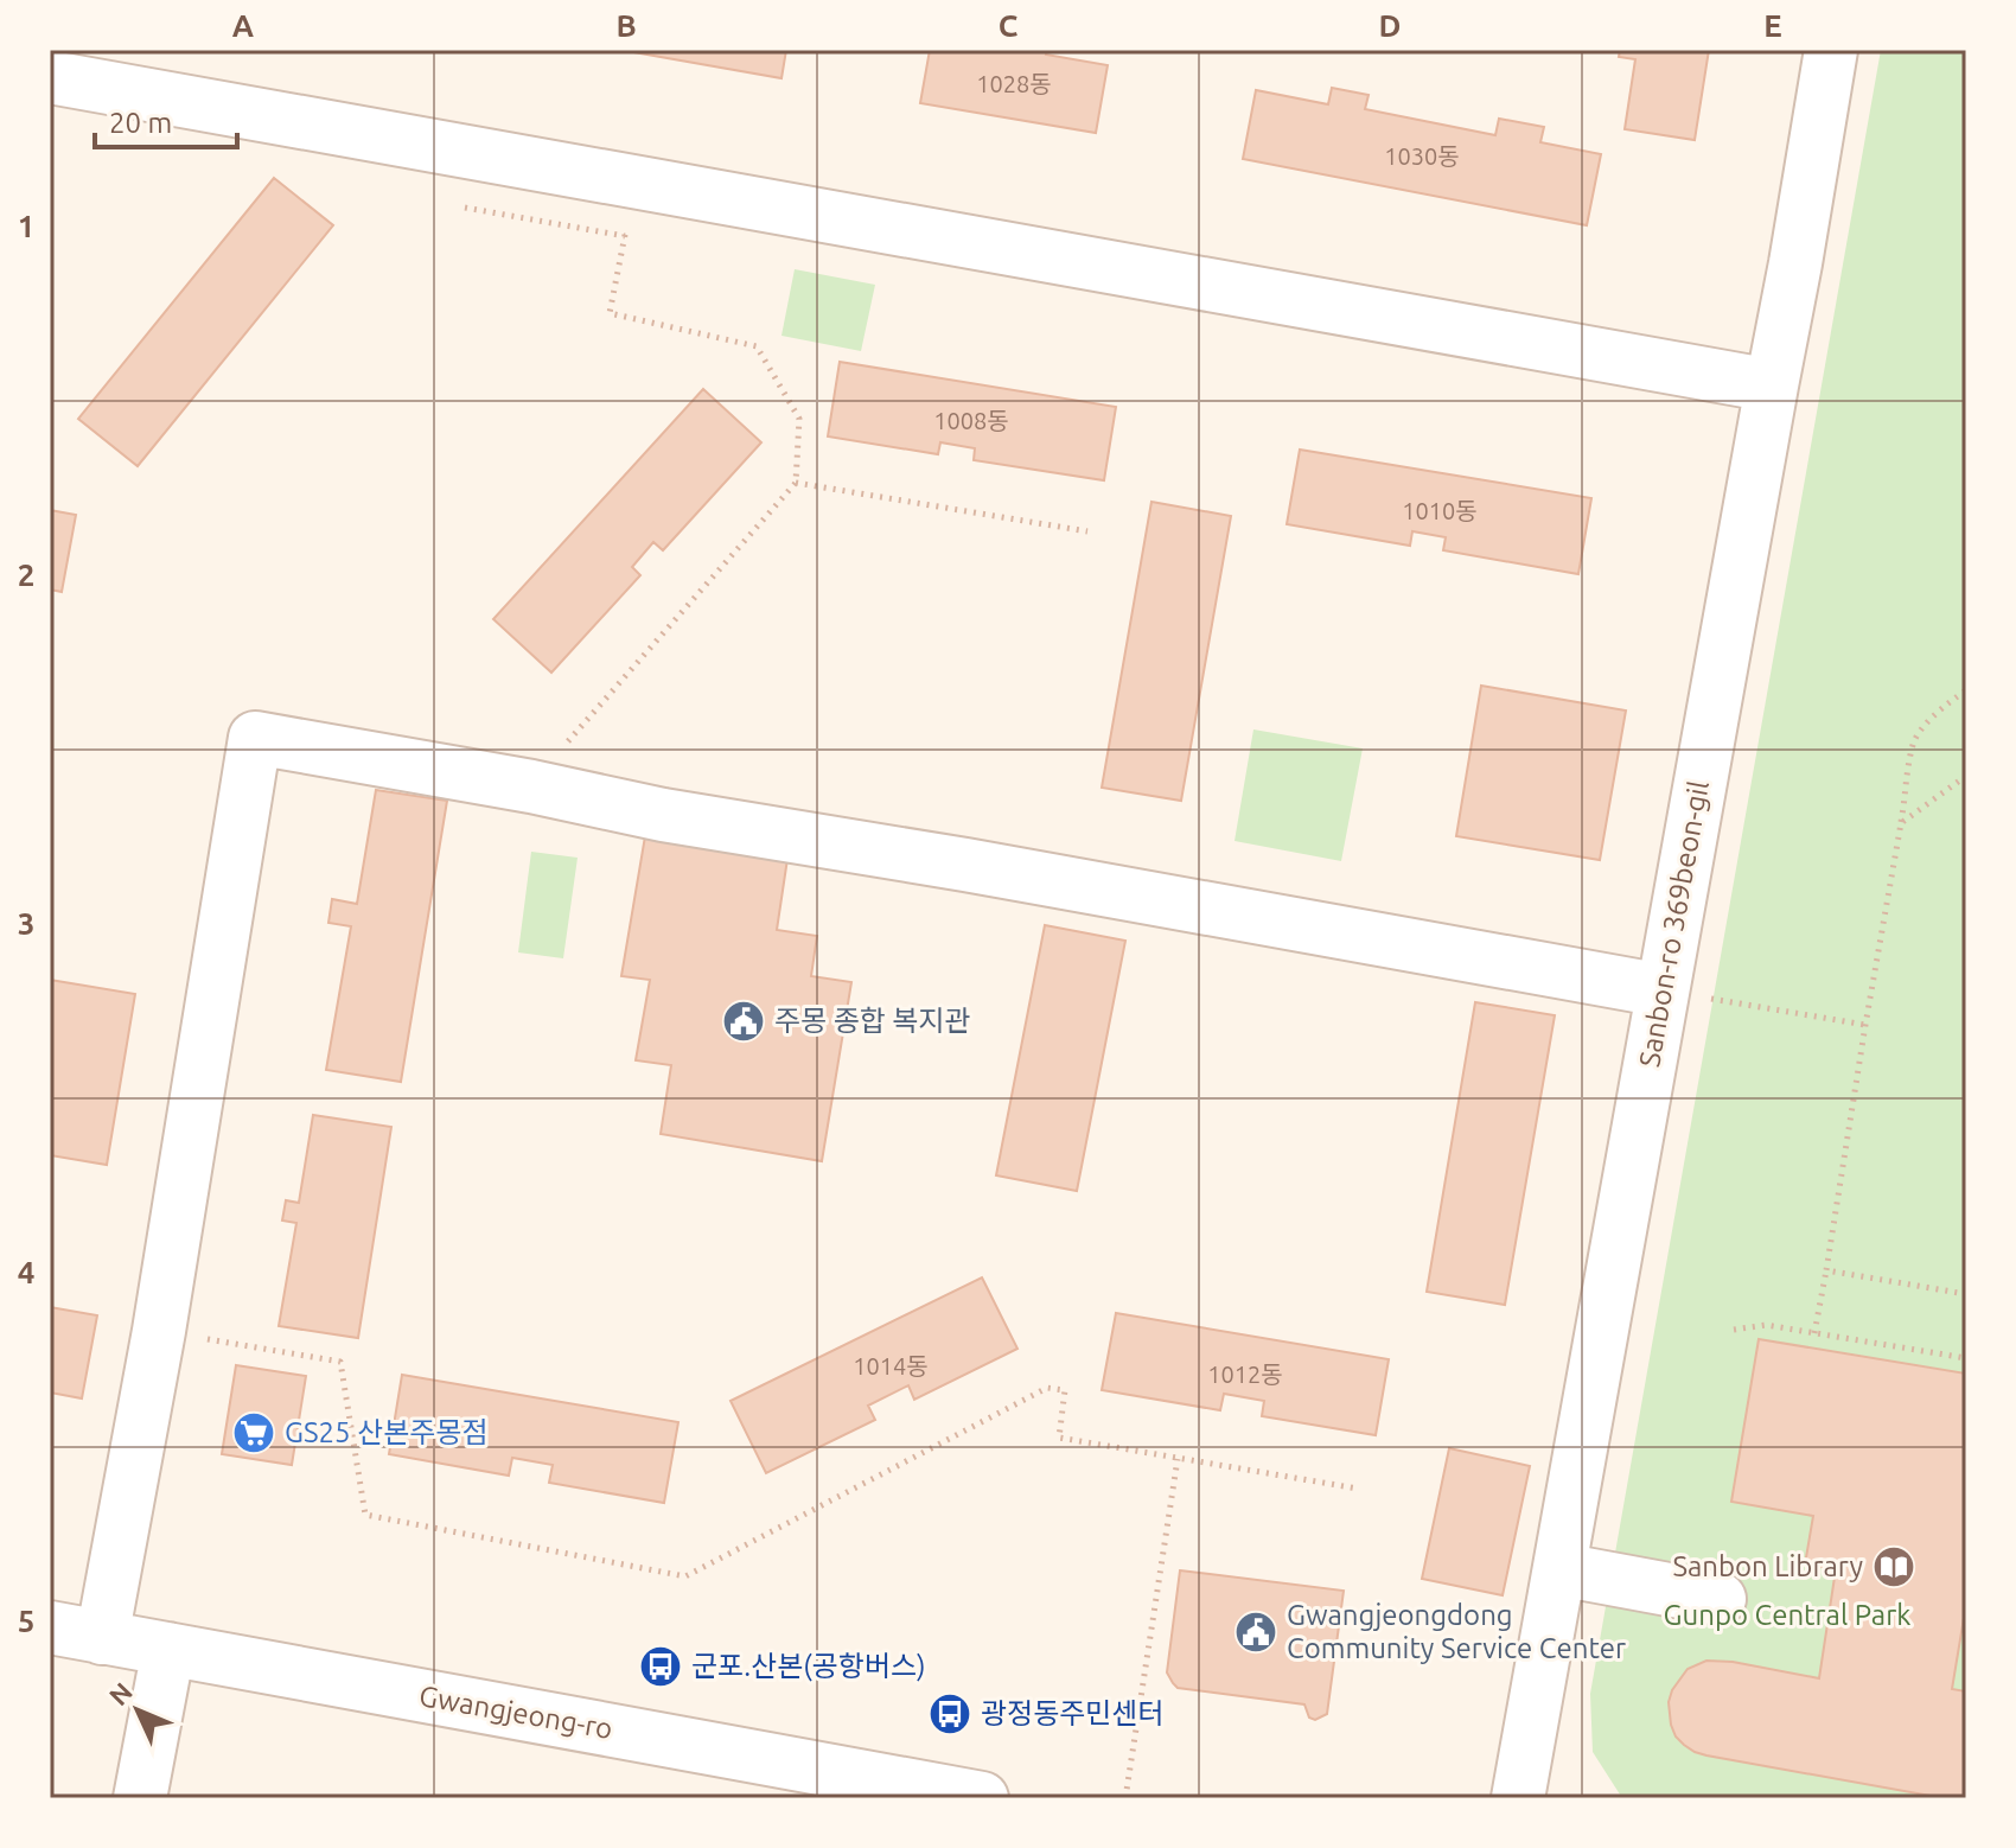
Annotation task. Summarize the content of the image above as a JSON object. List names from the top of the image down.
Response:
{
  "streets": {
    "street": ["Sanbon-ro 369beon-gil", "Gwangjeong-ro"]
  },
  "parks": ["Gunpo Central Park"],
  "places": {
    "public building": ["주몽 종합 복지관", "Gwangjeongdong Community Service Center"],
    "supermarket": ["GS25 산본주몽점"],
    "library": ["Sanbon Library"],
    "bus stop": ["군포.산본(공항버스)", "광정동주민센터"]
  },
  "house_numbers": [
    "1028동",
    "1030동",
    "1008동",
    "1010동",
    "1014동",
    "1012동"
  ],
  "scale_bar": "20 m",
  "north": "top left",
  "grid": {
    "columns": [
      "A",
      "B",
      "C",
      "D",
      "E"
    ],
    "rows": [
      "1",
      "2",
      "3",
      "4",
      "5"
    ]
  }
}
